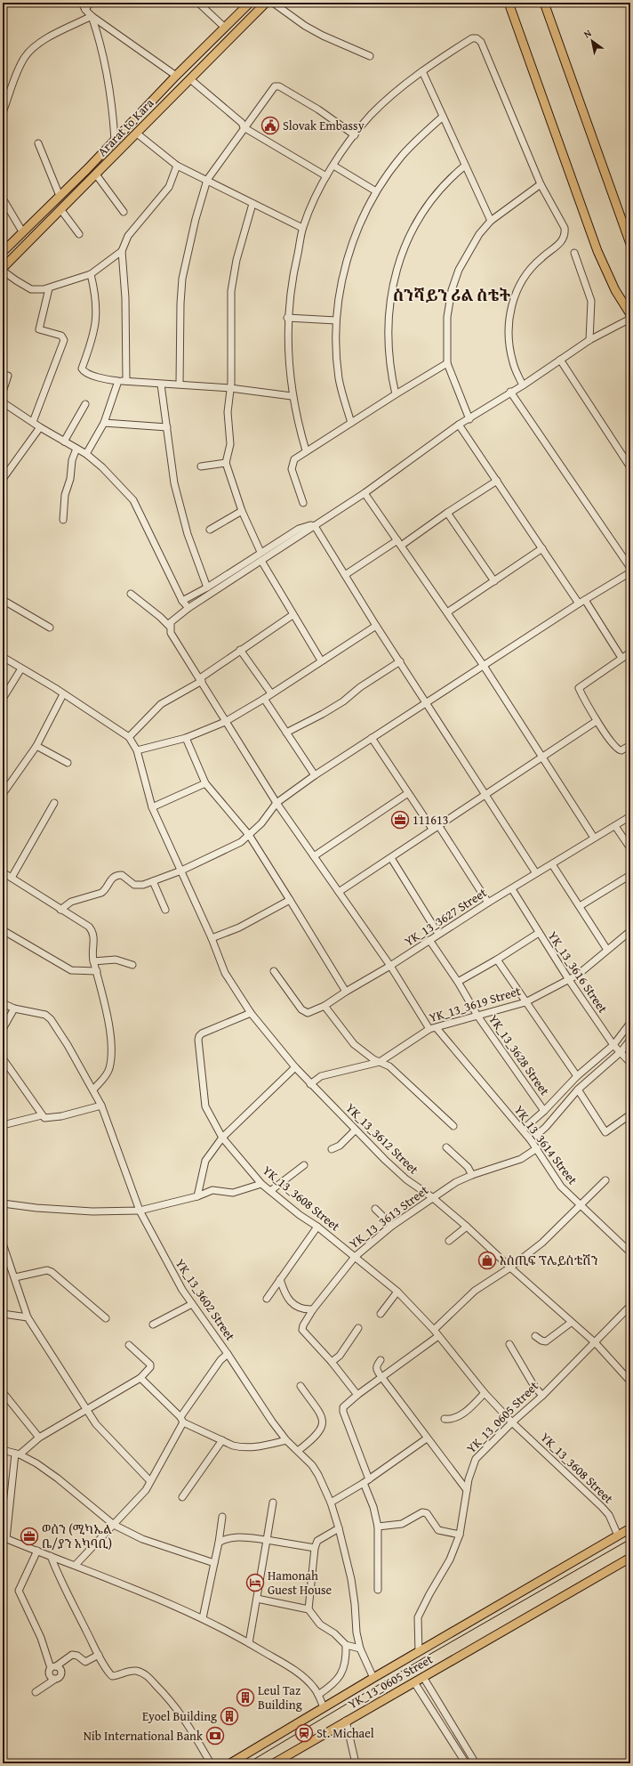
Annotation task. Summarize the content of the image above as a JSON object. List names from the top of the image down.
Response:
{
  "streets": {
    "main road": ["Ararat to Kara", "YK_13_0605 Street"],
    "street": [
      "YK_13_3627 Street",
      "YK_13_3616 Street",
      "YK_13_3619 Street",
      "YK_13_3628 Street",
      "YK_13_3612 Street",
      "YK_13_3614 Street",
      "YK_13_3608 Street",
      "YK_13_3613 Street",
      "YK_13_3602 Street"
    ]
  },
  "crossings": [
    ["YK_13_3627 Street", "YK_13_3616 Street"],
    ["YK_13_3627 Street", "YK_13_3628 Street"],
    ["YK_13_3616 Street", "YK_13_3619 Street"],
    ["YK_13_3619 Street", "YK_13_3628 Street"],
    ["YK_13_3619 Street", "YK_13_3612 Street"],
    ["YK_13_3619 Street", "YK_13_3614 Street"],
    ["YK_13_3612 Street", "YK_13_3608 Street"],
    ["YK_13_3612 Street", "YK_13_3613 Street"],
    ["YK_13_3612 Street", "YK_13_0605 Street"],
    ["YK_13_3614 Street", "YK_13_3613 Street"],
    ["YK_13_3608 Street", "YK_13_3613 Street"],
    ["YK_13_3608 Street", "YK_13_0605 Street"],
    ["YK_13_3602 Street", "YK_13_0605 Street"]
  ],
  "districts": ["ስንሻይን ሪል ስቴት"],
  "places": {
    "public building": ["Slovak Embassy"],
    "office": ["111613", "ወሰን (ሚካኤል ቤ/ያን አካባቢ)"],
    "shop": ["እስጢፍ ፕሌይስቴሽን"],
    "hotel": ["Hamonah Guest House"],
    "building": ["Leul Taz Building", "Eyoel Building"],
    "station": ["St. Michael"],
    "bank": ["Nib International Bank"]
  },
  "north": "top left"
}
